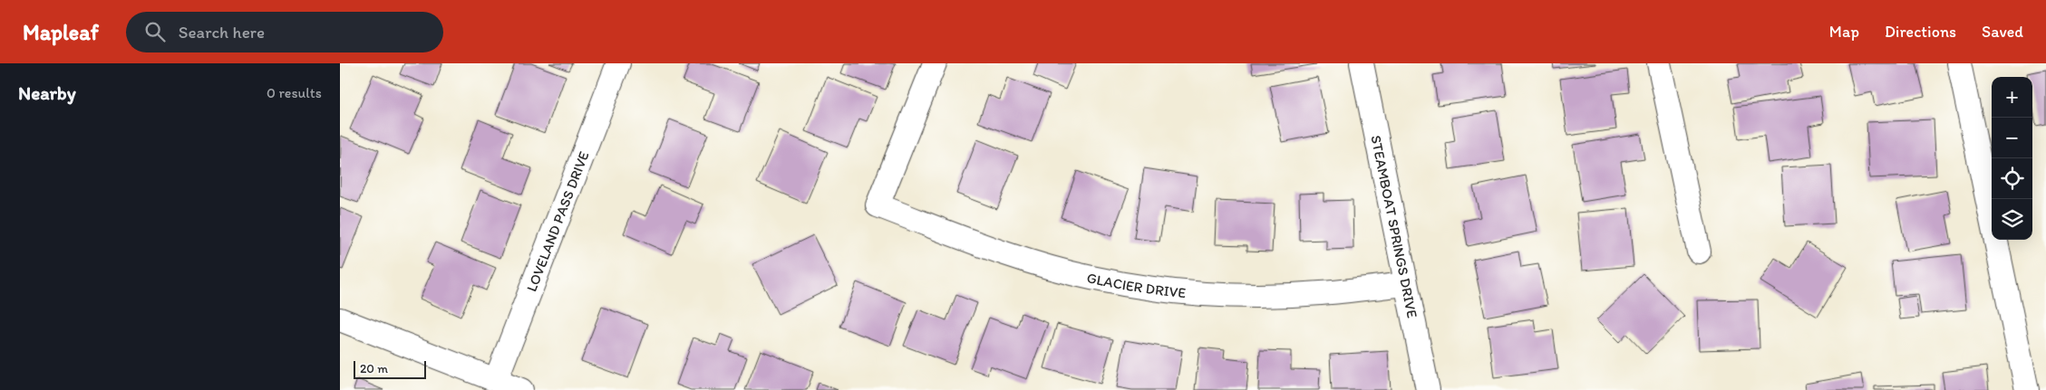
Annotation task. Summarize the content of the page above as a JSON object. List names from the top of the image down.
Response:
{
  "streets": {
    "street": ["LOVELAND PASS DRIVE", "STEAMBOAT SPRINGS DRIVE", "GLACIER DRIVE"]
  },
  "crossings": [
    ["STEAMBOAT SPRINGS DRIVE", "GLACIER DRIVE"]
  ],
  "scale_bar": "20 m",
  "page": {
    "header": "Mapleaf",
    "search": "Search here",
    "nav": ["Map", "Directions", "Saved"],
    "heading": ["Nearby", "0 results"],
    "map_buttons": ["+", "−"],
    "scale": "20 m"
  }
}
